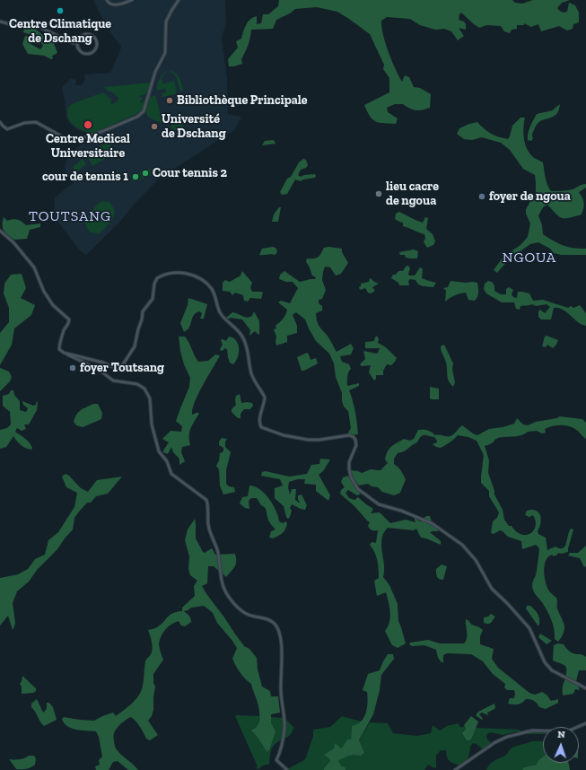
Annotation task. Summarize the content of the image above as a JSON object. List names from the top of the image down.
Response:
{
  "districts": ["TOUTSANG", "NGOUA"],
  "places": [
    "Centre Climatique de Dschang",
    "Bibliothèque Principale",
    "Centre Medical Universitaire",
    "Université de Dschang",
    "Cour tennis 2",
    "cour de tennis 1",
    "lieu cacre de ngoua",
    "foyer de ngoua",
    "foyer Toutsang"
  ],
  "north": "top"
}
